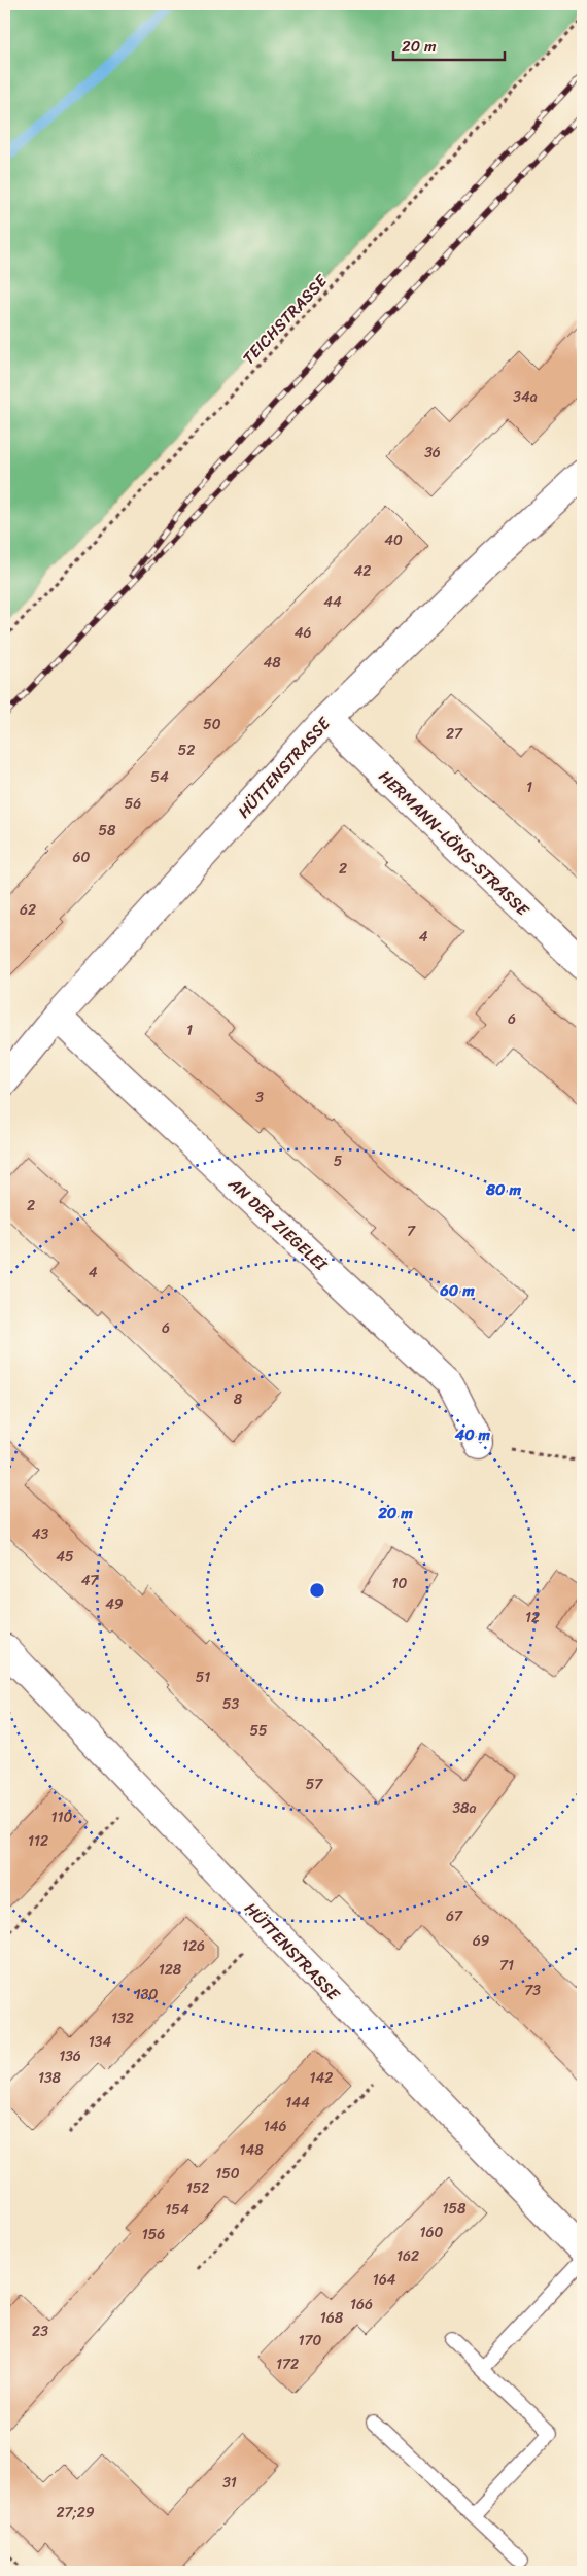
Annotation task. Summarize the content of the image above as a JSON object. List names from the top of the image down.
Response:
{
  "streets": {
    "street": ["HÜTTENSTRASSE", "HERMANN-LÖNS-STRASSE", "AN DER ZIEGELEI"],
    "path": ["TEICHSTRASSE"]
  },
  "crossings": [
    ["HÜTTENSTRASSE", "HERMANN-LÖNS-STRASSE"],
    ["HÜTTENSTRASSE", "AN DER ZIEGELEI"]
  ],
  "house_numbers": [
    "34a",
    "36",
    "40",
    "42",
    "44",
    "46",
    "48",
    "50",
    "27",
    "52",
    "54",
    "1",
    "56",
    "58",
    "60",
    "2",
    "62",
    "4",
    "6",
    "1",
    "3",
    "5",
    "2",
    "7",
    "4",
    "6",
    "8",
    "43",
    "45",
    "47",
    "10",
    "49",
    "12",
    "51",
    "53",
    "55",
    "57",
    "38a",
    "110",
    "112",
    "67",
    "69",
    "126",
    "71",
    "128",
    "73",
    "130",
    "132",
    "134",
    "136",
    "138",
    "142",
    "144",
    "146",
    "148",
    "150",
    "152",
    "158",
    "154",
    "160",
    "156",
    "162",
    "164",
    "166",
    "168",
    "23",
    "170",
    "172",
    "31",
    "27;29"
  ],
  "scale_bar": "20 m",
  "rings": [
    "80 m",
    "60 m",
    "40 m",
    "20 m"
  ]
}
